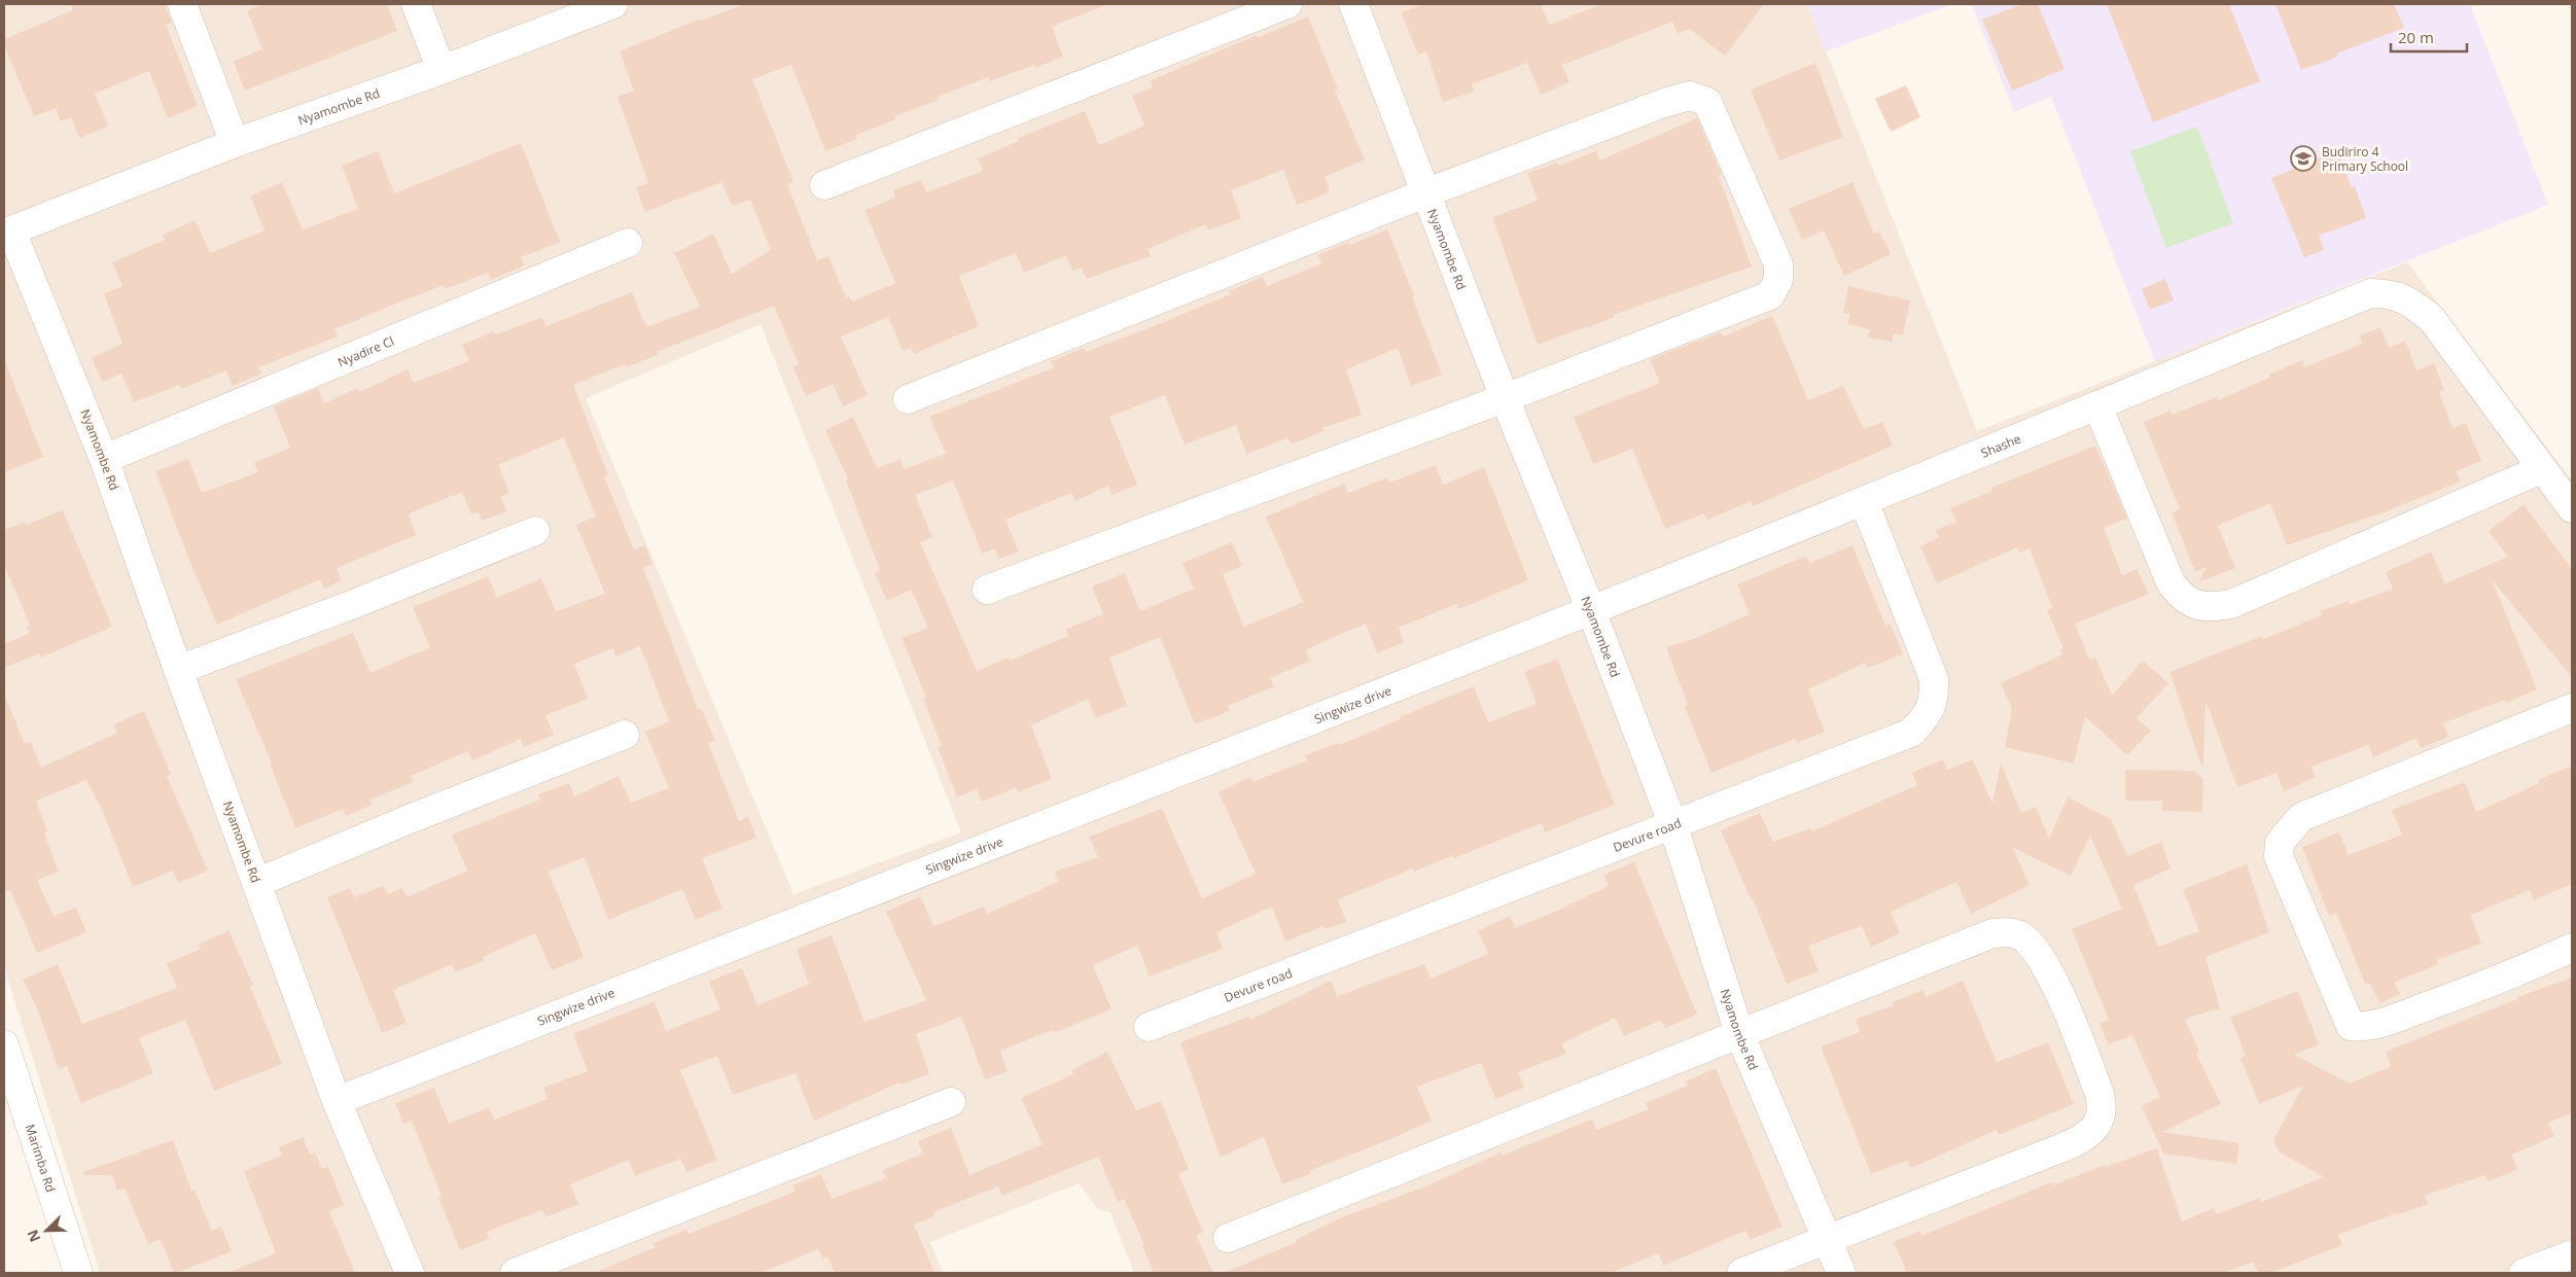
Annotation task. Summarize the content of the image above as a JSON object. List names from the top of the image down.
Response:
{
  "streets": {
    "street": [
      "Nyamombe Rd",
      "Nyadire Cl",
      "Shashe",
      "Singwize drive",
      "Devure road",
      "Marimba Rd"
    ]
  },
  "crossings": [
    ["Nyamombe Rd", "Nyadire Cl"],
    ["Nyamombe Rd", "Shashe"],
    ["Nyamombe Rd", "Singwize drive"],
    ["Nyamombe Rd", "Devure road"],
    ["Shashe", "Singwize drive"],
    ["Shashe", "Devure road"]
  ],
  "places": {
    "school or university": ["Budiriro 4 Primary School"]
  },
  "scale_bar": "20 m",
  "north": "bottom left"
}
